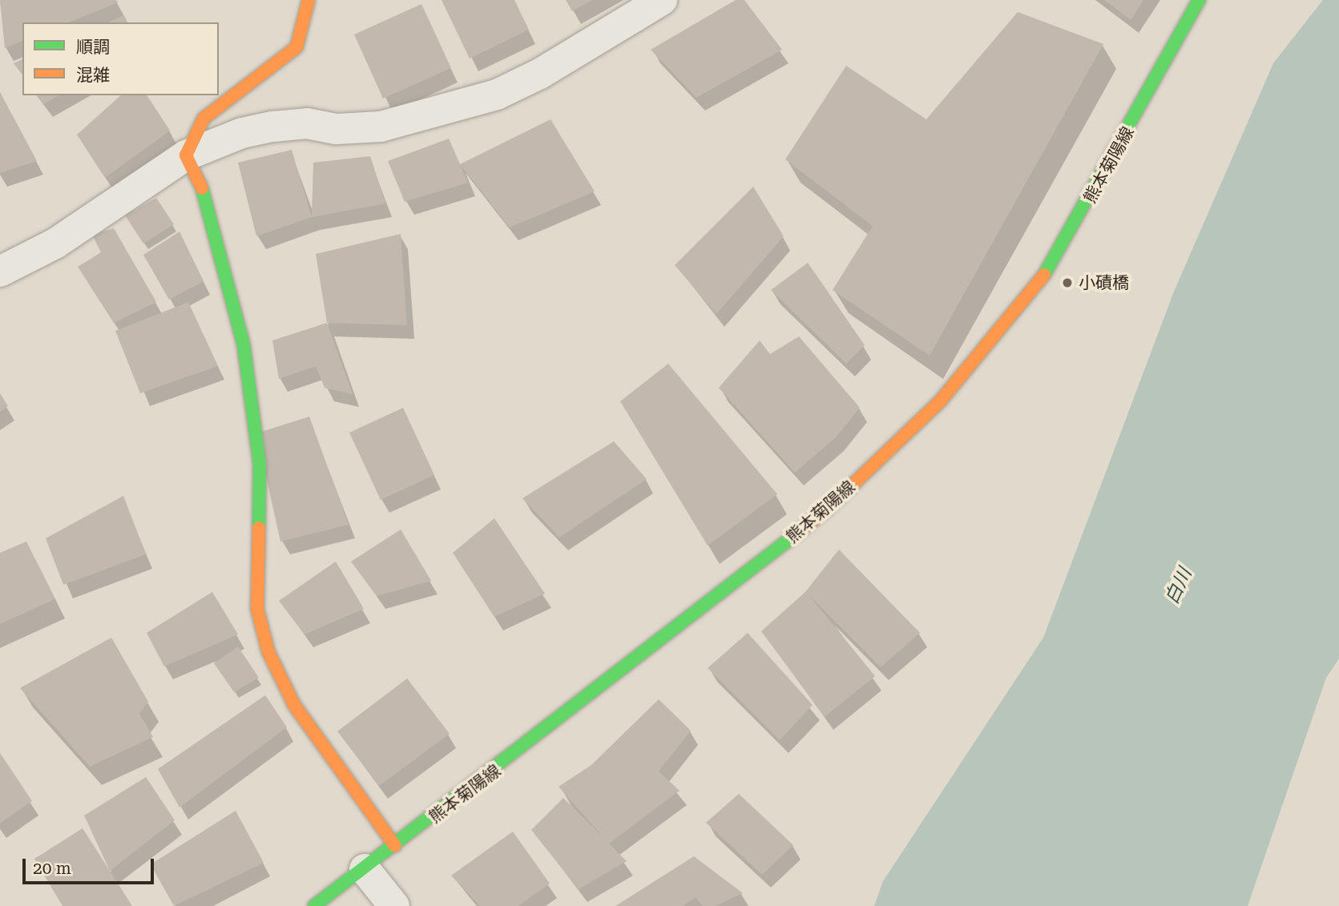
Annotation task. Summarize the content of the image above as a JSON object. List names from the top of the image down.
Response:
{
  "streets": {
    "main road": ["熊本菊陽線"]
  },
  "water": ["白川"],
  "places": ["小磧橋"],
  "legend": ["順調", "混雑"],
  "scale_bar": "20 m"
}
